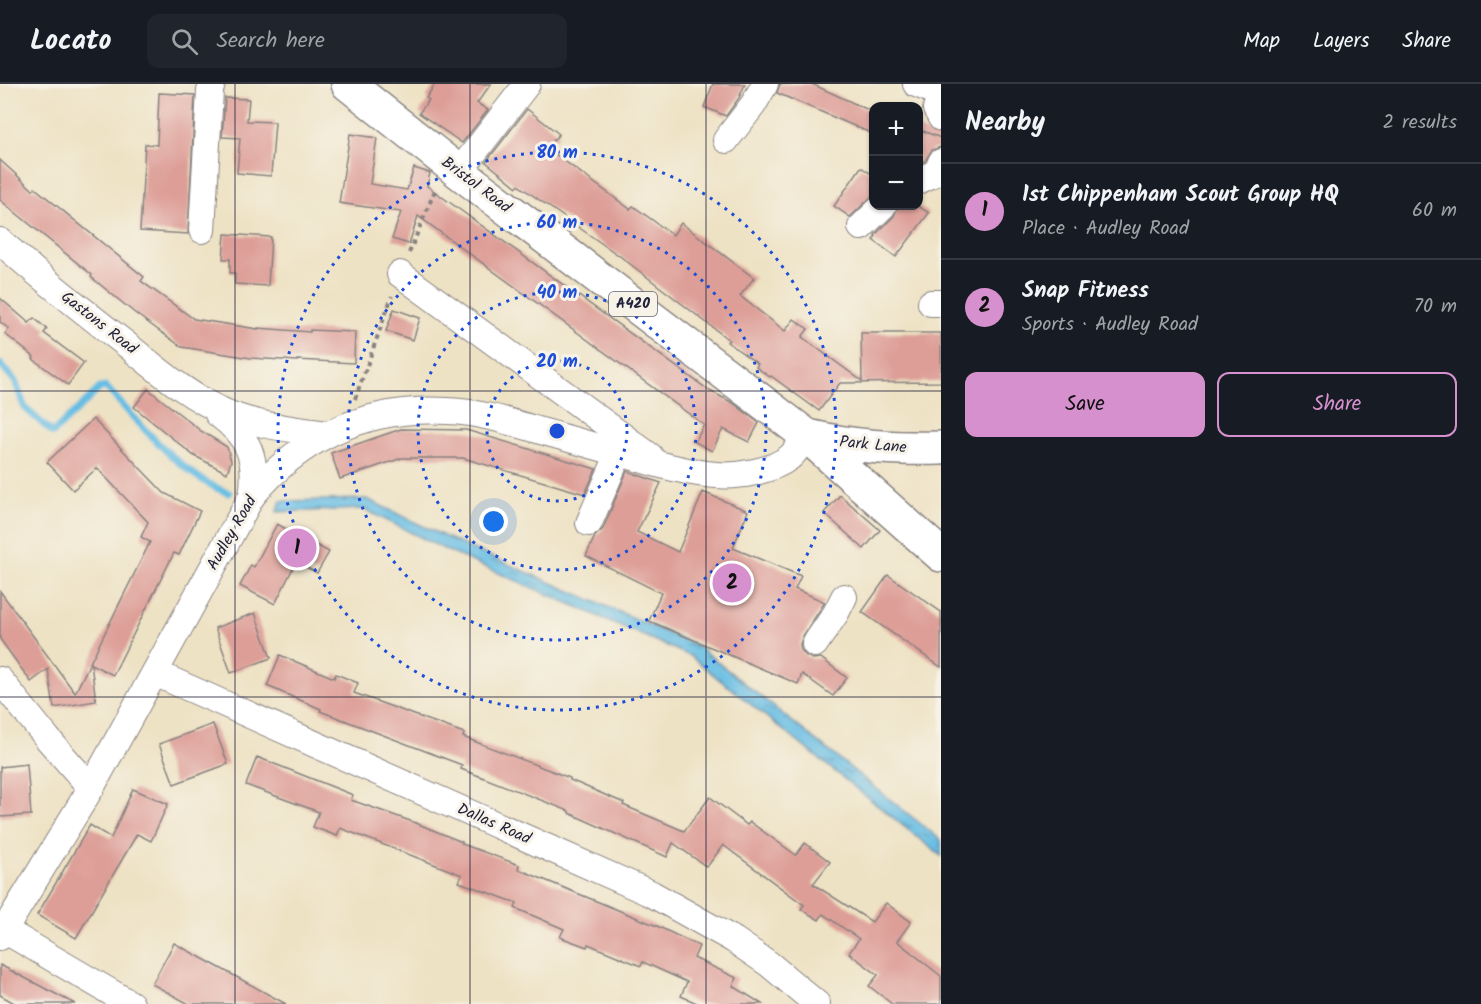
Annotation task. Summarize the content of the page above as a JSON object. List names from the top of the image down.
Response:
{
  "streets": {
    "main road": ["Bristol Road", "A420", "Park Lane"],
    "street": ["Gastons Road", "Audley Road", "Dallas Road"]
  },
  "crossings": [
    ["Bristol Road", "A420"],
    ["Bristol Road", "Park Lane"],
    ["Bristol Road", "Audley Road"],
    ["A420", "Park Lane"],
    ["A420", "Audley Road"],
    ["Gastons Road", "Audley Road"],
    ["Park Lane", "Audley Road"],
    ["Audley Road", "Dallas Road"]
  ],
  "page": {
    "header": "Locato",
    "search": "Search here",
    "nav": ["Map", "Layers", "Share"],
    "heading": ["Nearby", "2 results"],
    "map_buttons": ["+", "−"],
    "list": [
      {
        "mark": "1",
        "name": "1st Chippenham Scout Group HQ",
        "note": "Place · Audley Road",
        "value": "60 m"
      },
      {
        "mark": "2",
        "name": "Snap Fitness",
        "note": "Sports · Audley Road",
        "value": "70 m"
      }
    ],
    "buttons": ["Save", "Share"],
    "pins": ["1", "2"]
  },
  "rings": [
    "80 m",
    "60 m",
    "40 m",
    "20 m"
  ]
}
